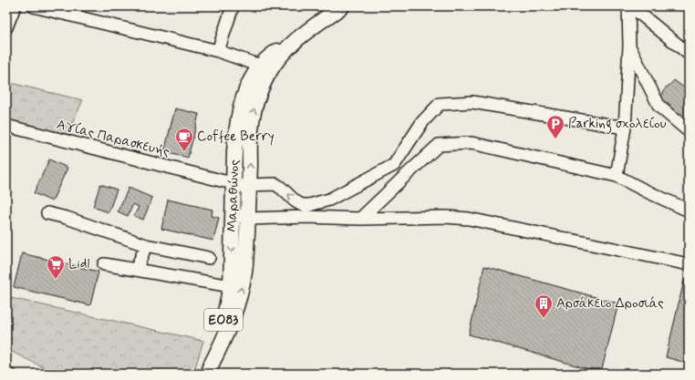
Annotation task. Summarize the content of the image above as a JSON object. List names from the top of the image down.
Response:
{
  "streets": {
    "main road": ["Μαραθώνος", "ΕΟ83"],
    "street": ["Αγίας Παρασκευής"]
  },
  "crossings": [
    ["Αγίας Παρασκευής", "Μαραθώνος"]
  ],
  "places": {
    "parking": ["Parking σχολείου"],
    "cafe": ["Coffee Berry"],
    "supermarket": ["Lidl"],
    "building": ["Αρσάκειο Δροσιάς"]
  }
}
